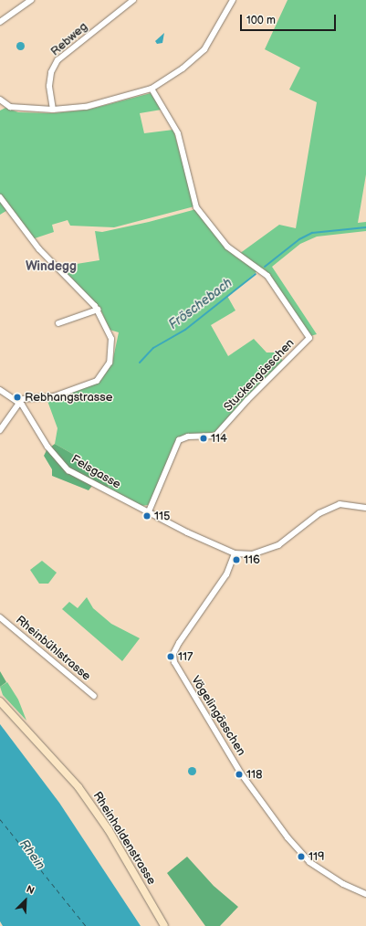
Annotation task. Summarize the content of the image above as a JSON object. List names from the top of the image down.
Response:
{
  "streets": {
    "main road": ["Rheinhaldenstrasse"],
    "street": [
      "Rebweg",
      "Stuckengässchen",
      "Felsgasse",
      "Rheinbühlstrasse",
      "Vögelingässchen"
    ]
  },
  "crossings": [
    ["Stuckengässchen", "Felsgasse"],
    ["Felsgasse", "Vögelingässchen"]
  ],
  "districts": ["Windegg"],
  "water": ["Fröschebach", "Rhein"],
  "places": [
    "Rebhangstrasse",
    "114",
    "115",
    "116",
    "117",
    "118",
    "119"
  ],
  "scale_bar": "100 m",
  "north": "top right"
}
